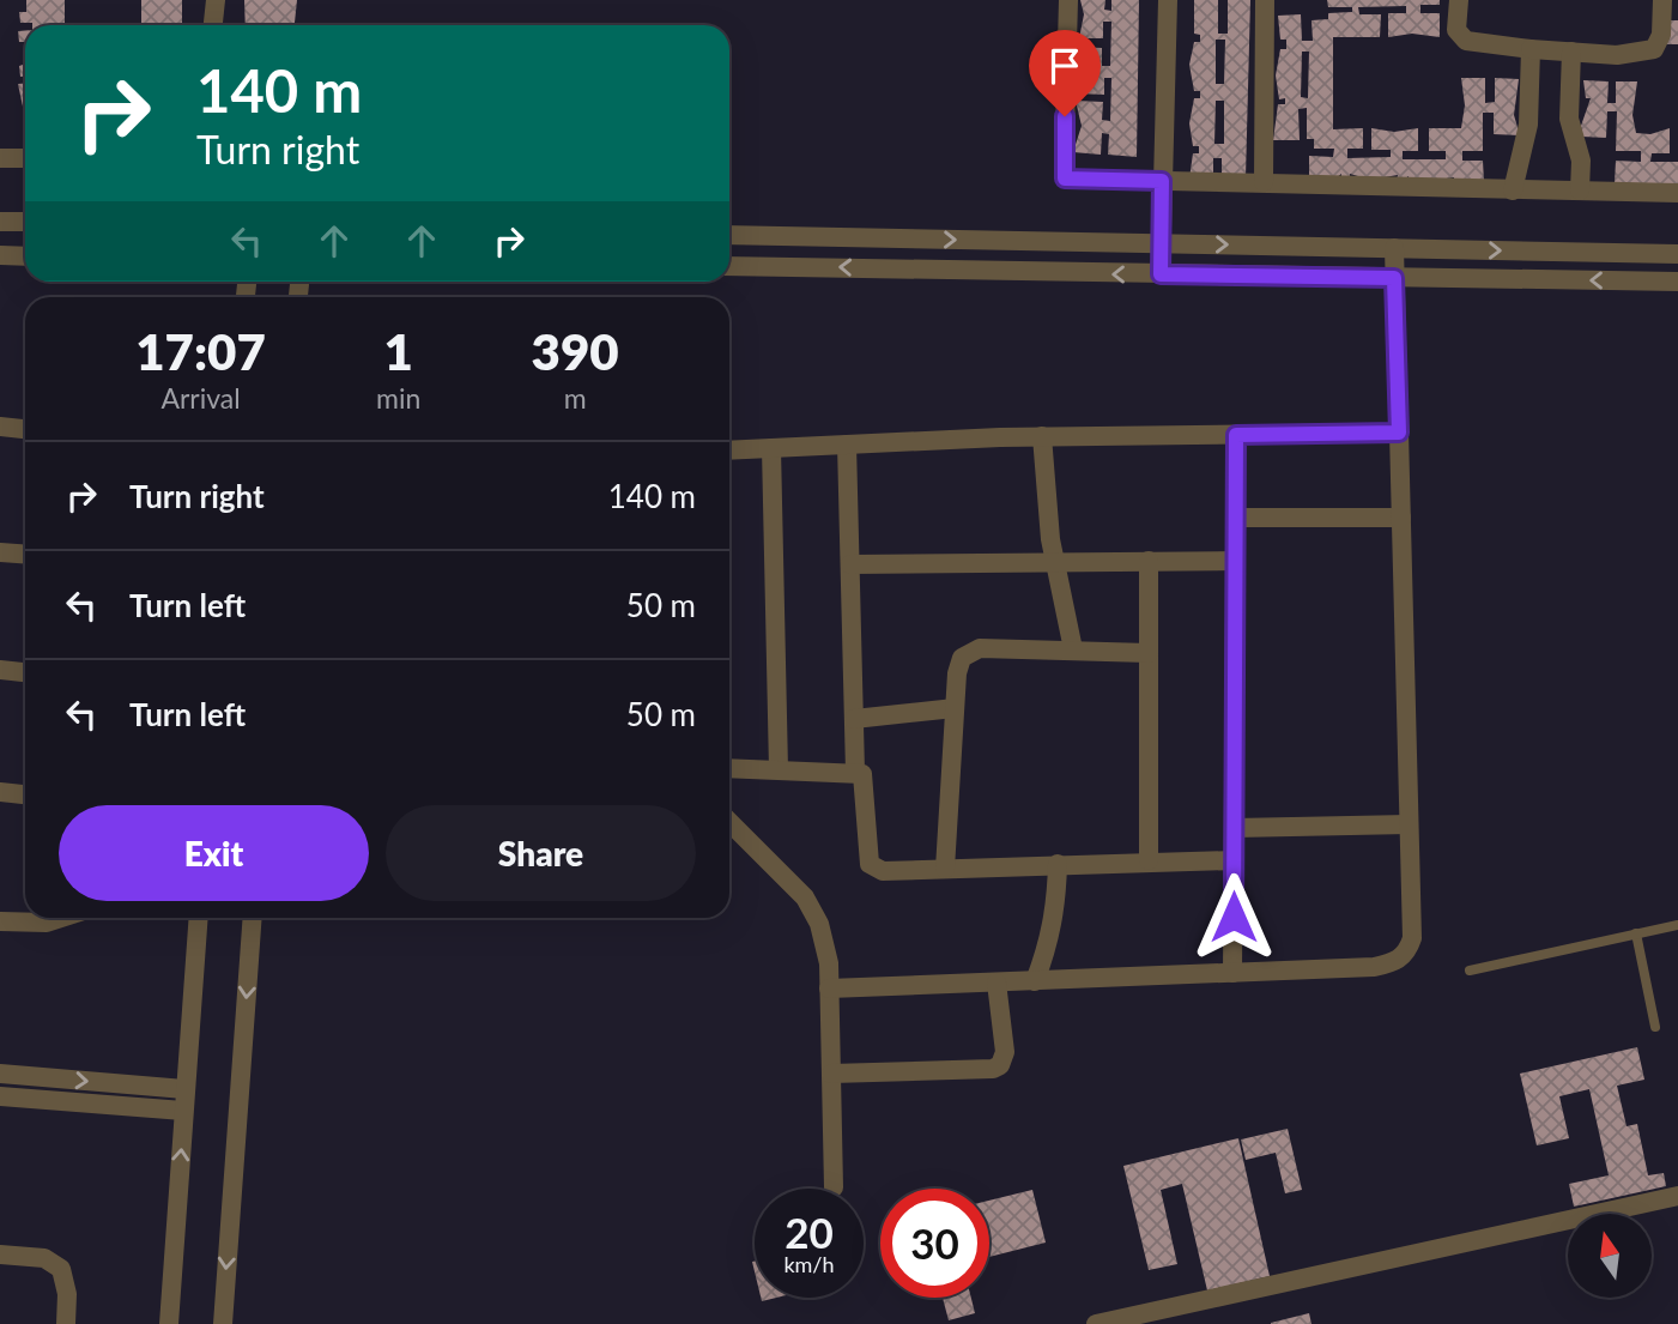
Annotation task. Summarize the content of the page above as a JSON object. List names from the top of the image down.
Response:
{
  "north": "top",
  "page": {
    "turn": ["140 m", "Turn right"],
    "eta": [
      "17:07",
      "Arrival",
      "1",
      "min",
      "390",
      "m"
    ],
    "list": [
      {
        "name": "Turn right",
        "value": "140 m"
      },
      {
        "name": "Turn left",
        "value": "50 m"
      },
      {
        "name": "Turn left",
        "value": "50 m"
      }
    ],
    "buttons": ["Exit", "Share"],
    "speed": "20 km/h",
    "limit": "30"
  }
}
